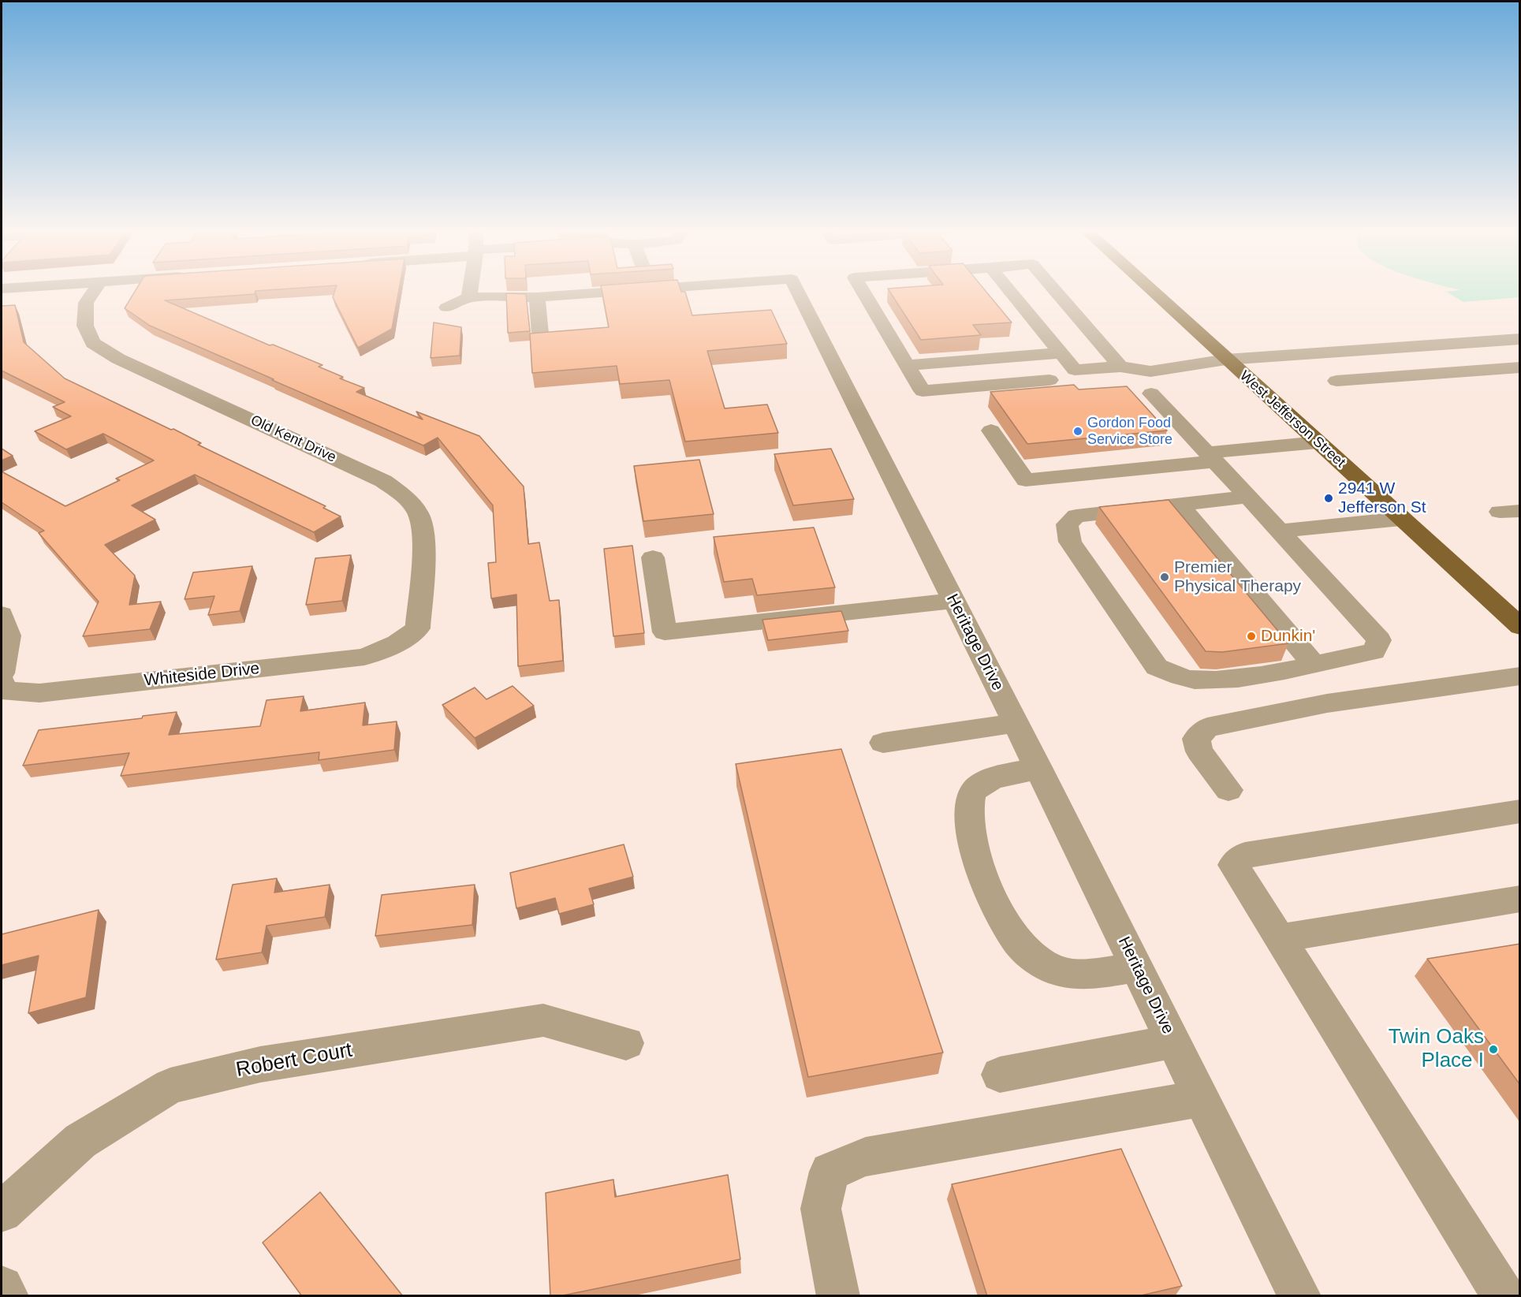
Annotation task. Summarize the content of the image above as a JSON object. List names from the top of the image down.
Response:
{
  "streets": {
    "main road": ["West Jefferson Street"],
    "street": [
      "Old Kent Drive",
      "Heritage Drive",
      "Whiteside Drive",
      "Robert Court"
    ]
  },
  "crossings": [
    ["Old Kent Drive", "Whiteside Drive"]
  ],
  "places": [
    "Gordon Food Service Store",
    "2941 W Jefferson St",
    "Premier Physical Therapy",
    "Dunkin'",
    "Twin Oaks Place I"
  ]
}
